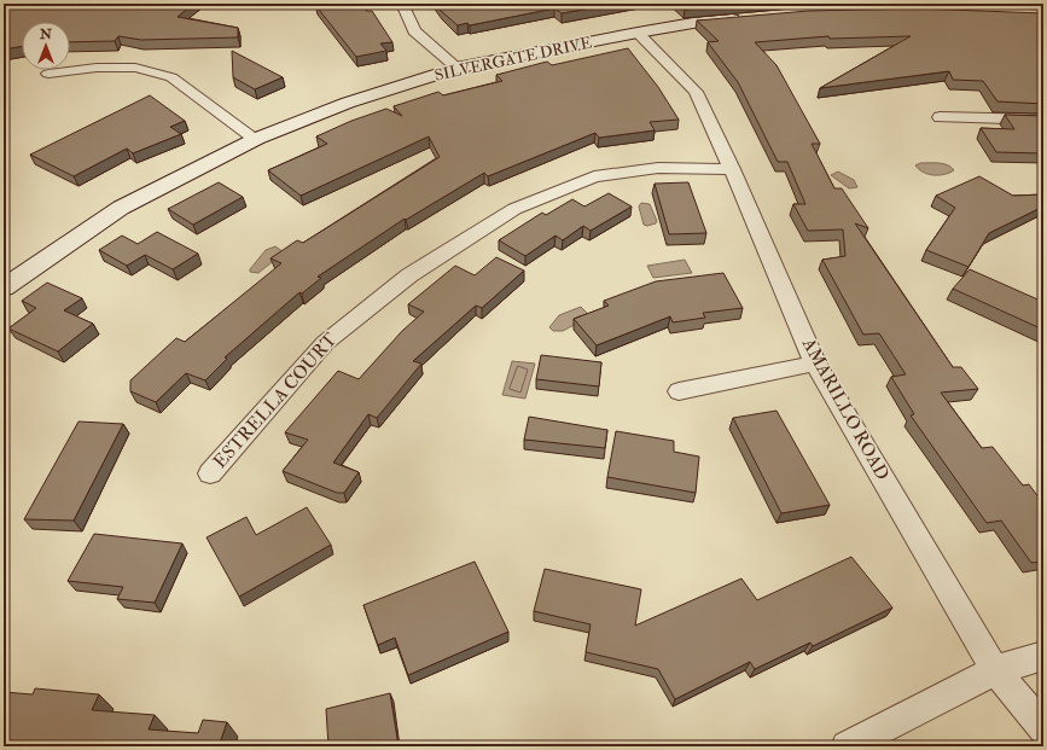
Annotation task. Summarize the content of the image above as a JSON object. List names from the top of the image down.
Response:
{
  "streets": {
    "street": ["SILVERGATE DRIVE", "ESTRELLA COURT", "AMARILLO ROAD"]
  },
  "crossings": [
    ["SILVERGATE DRIVE", "AMARILLO ROAD"],
    ["ESTRELLA COURT", "AMARILLO ROAD"]
  ],
  "north": "top"
}
